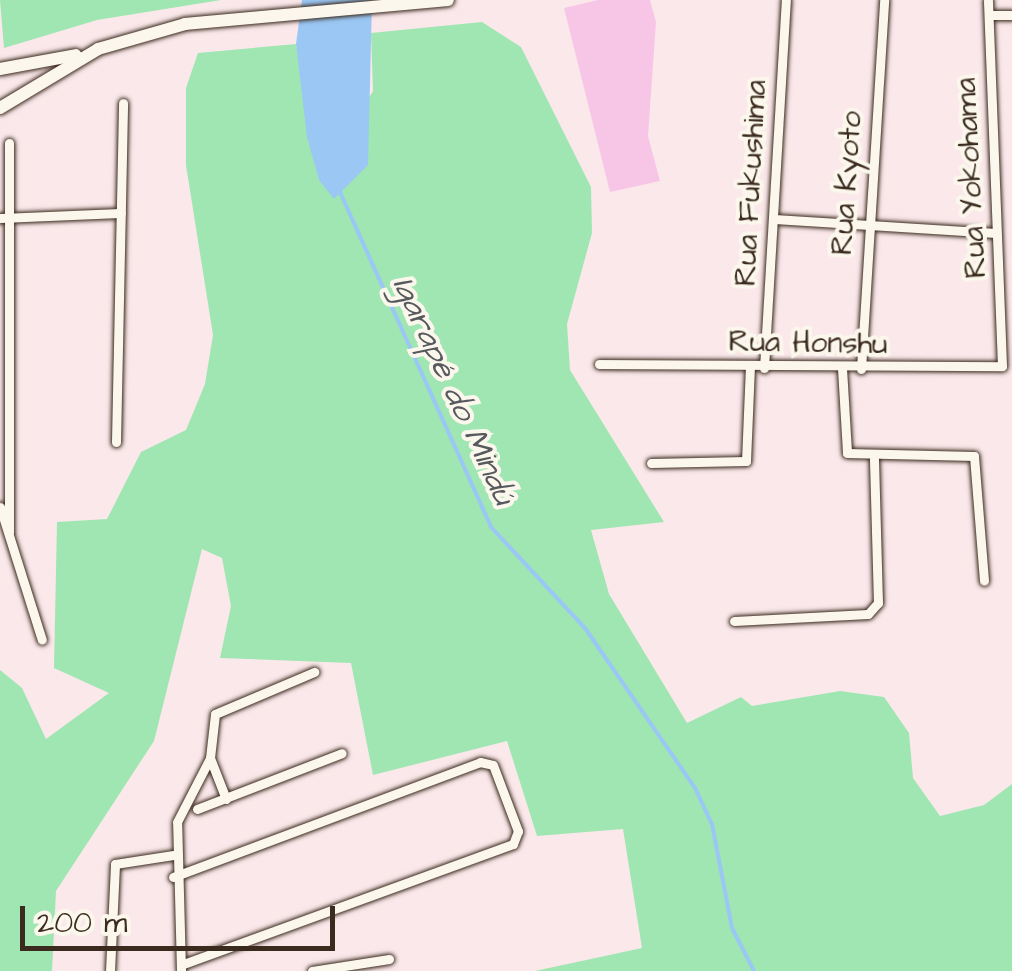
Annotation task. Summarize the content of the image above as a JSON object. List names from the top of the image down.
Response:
{
  "streets": {
    "street": [
      "Rua Yokohama",
      "Rua Fukushima",
      "Rua Kyoto",
      "Rua Honshu"
    ]
  },
  "crossings": [
    ["Rua Yokohama", "Rua Honshu"],
    ["Rua Fukushima", "Rua Honshu"],
    ["Rua Kyoto", "Rua Honshu"]
  ],
  "water": ["Igarapé do Mindú"],
  "scale_bar": "200 m"
}
